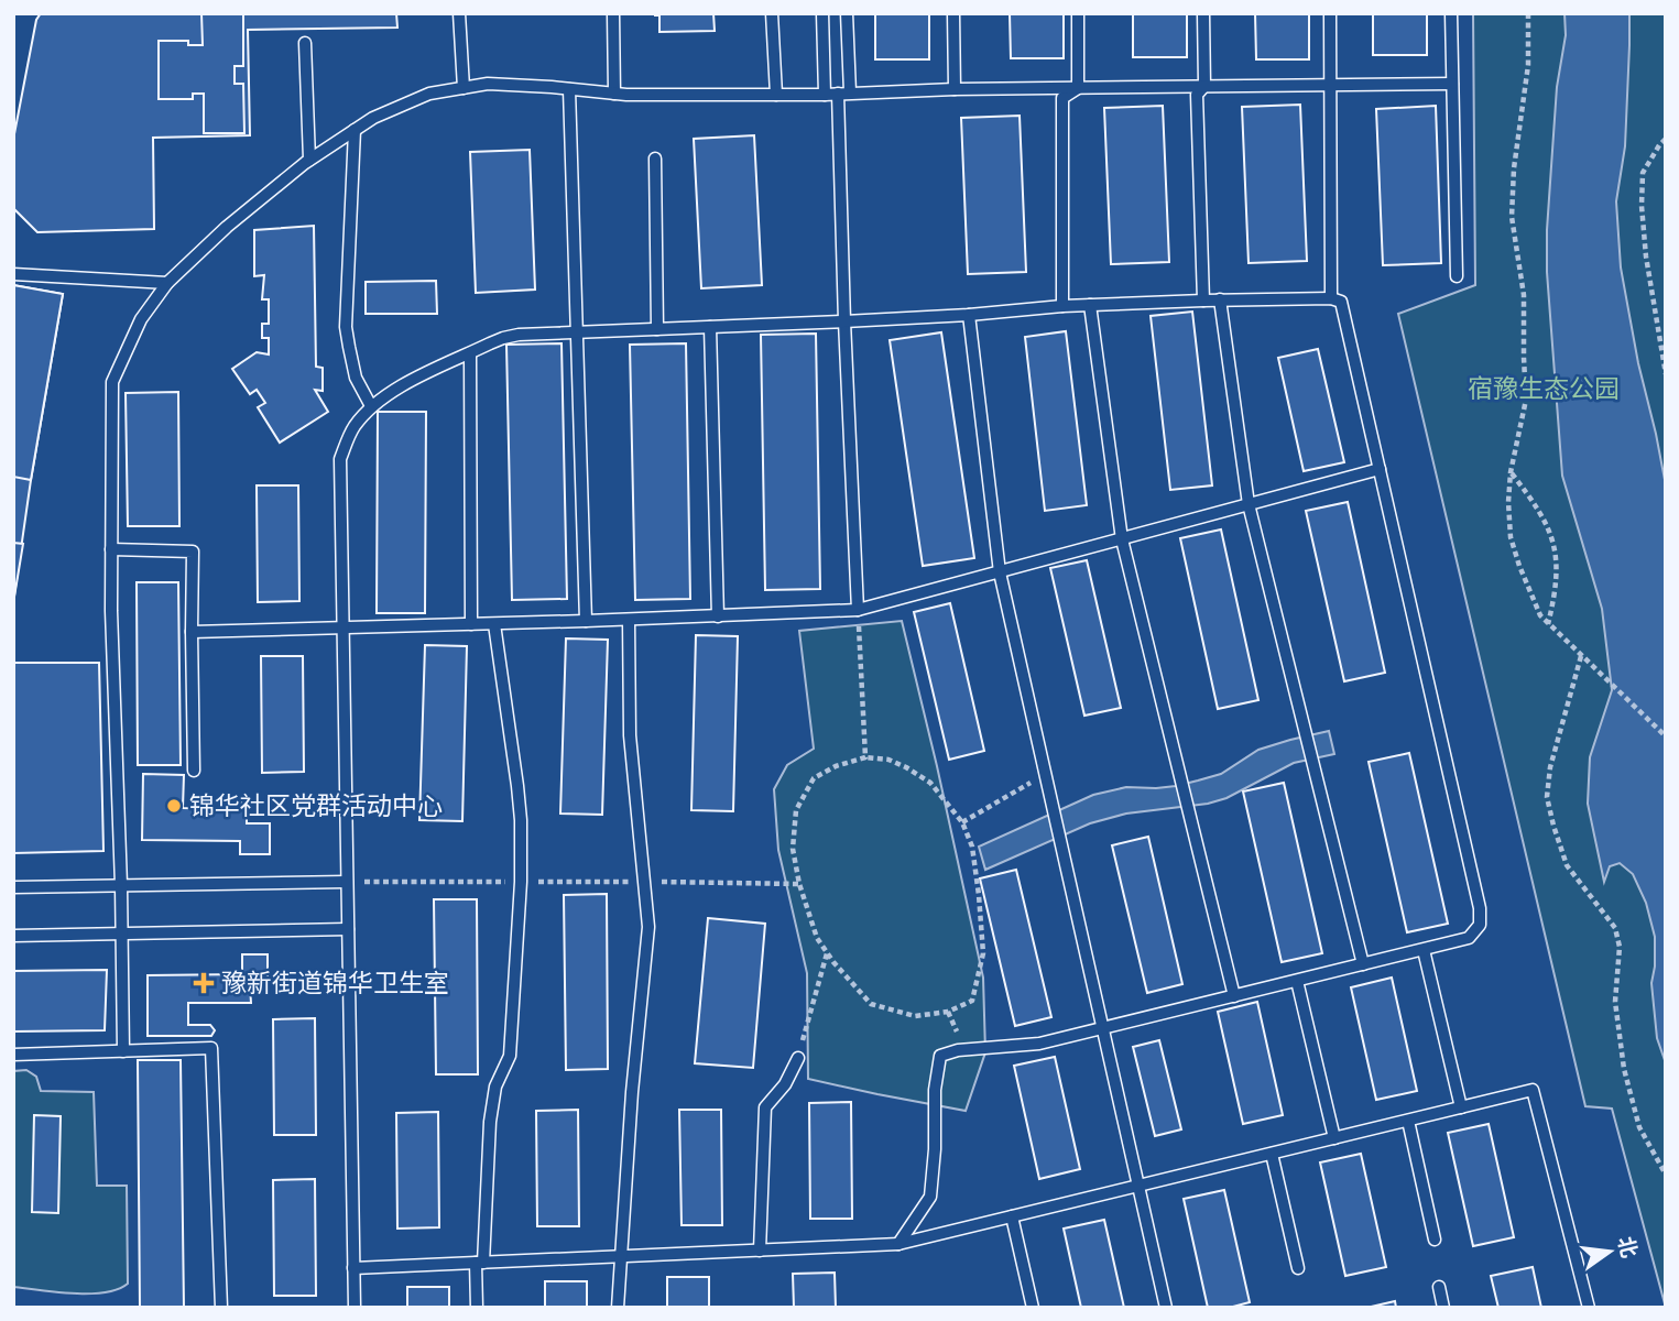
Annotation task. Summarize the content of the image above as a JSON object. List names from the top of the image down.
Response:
{
  "parks": ["宿豫生态公园"],
  "places": {
    "other": ["锦华社区党群活动中心"],
    "health": ["豫新街道锦华卫生室"]
  },
  "north": "right"
}
